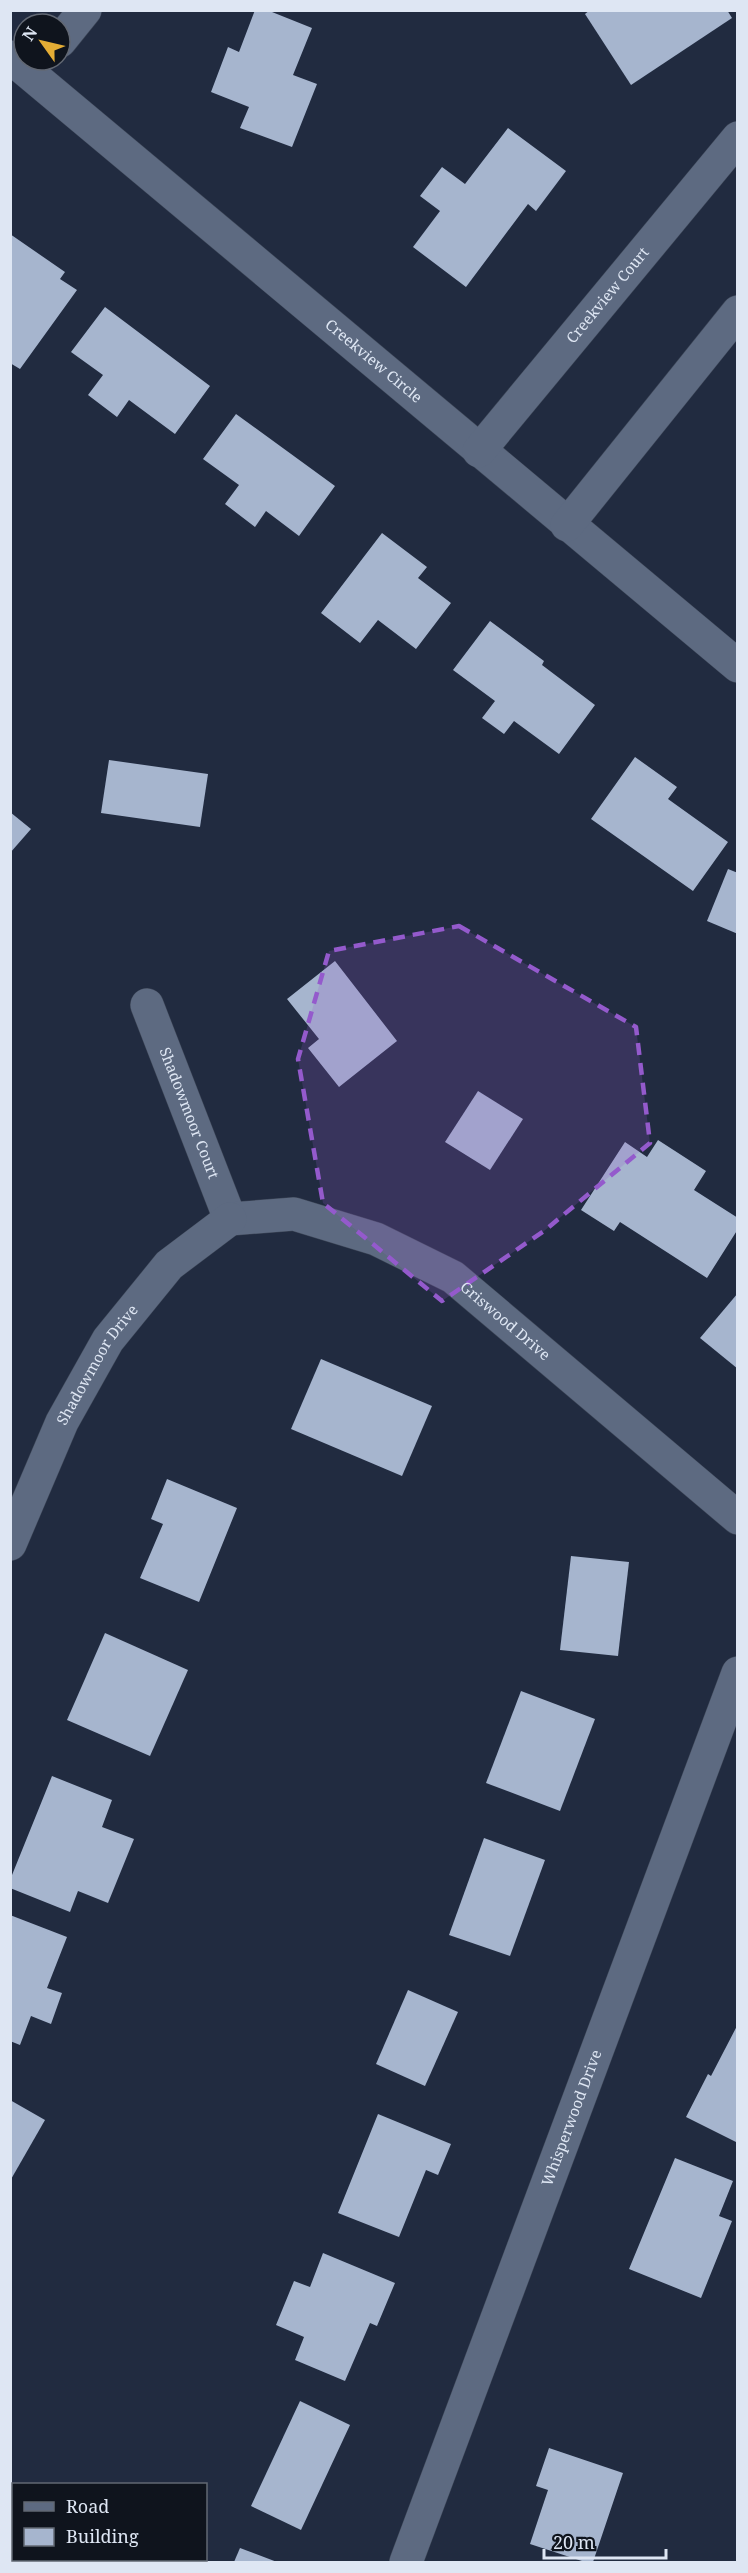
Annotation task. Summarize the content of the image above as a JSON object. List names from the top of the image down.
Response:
{
  "streets": {
    "street": [
      "Creekview Court",
      "Creekview Circle",
      "Shadowmoor Court",
      "Griswood Drive",
      "Shadowmoor Drive",
      "Whisperwood Drive"
    ]
  },
  "crossings": [
    ["Creekview Court", "Creekview Circle"],
    ["Shadowmoor Court", "Griswood Drive"],
    ["Shadowmoor Court", "Shadowmoor Drive"],
    ["Griswood Drive", "Shadowmoor Drive"]
  ],
  "legend": ["Road", "Building"],
  "scale_bar": "20 m",
  "north": "top left"
}
